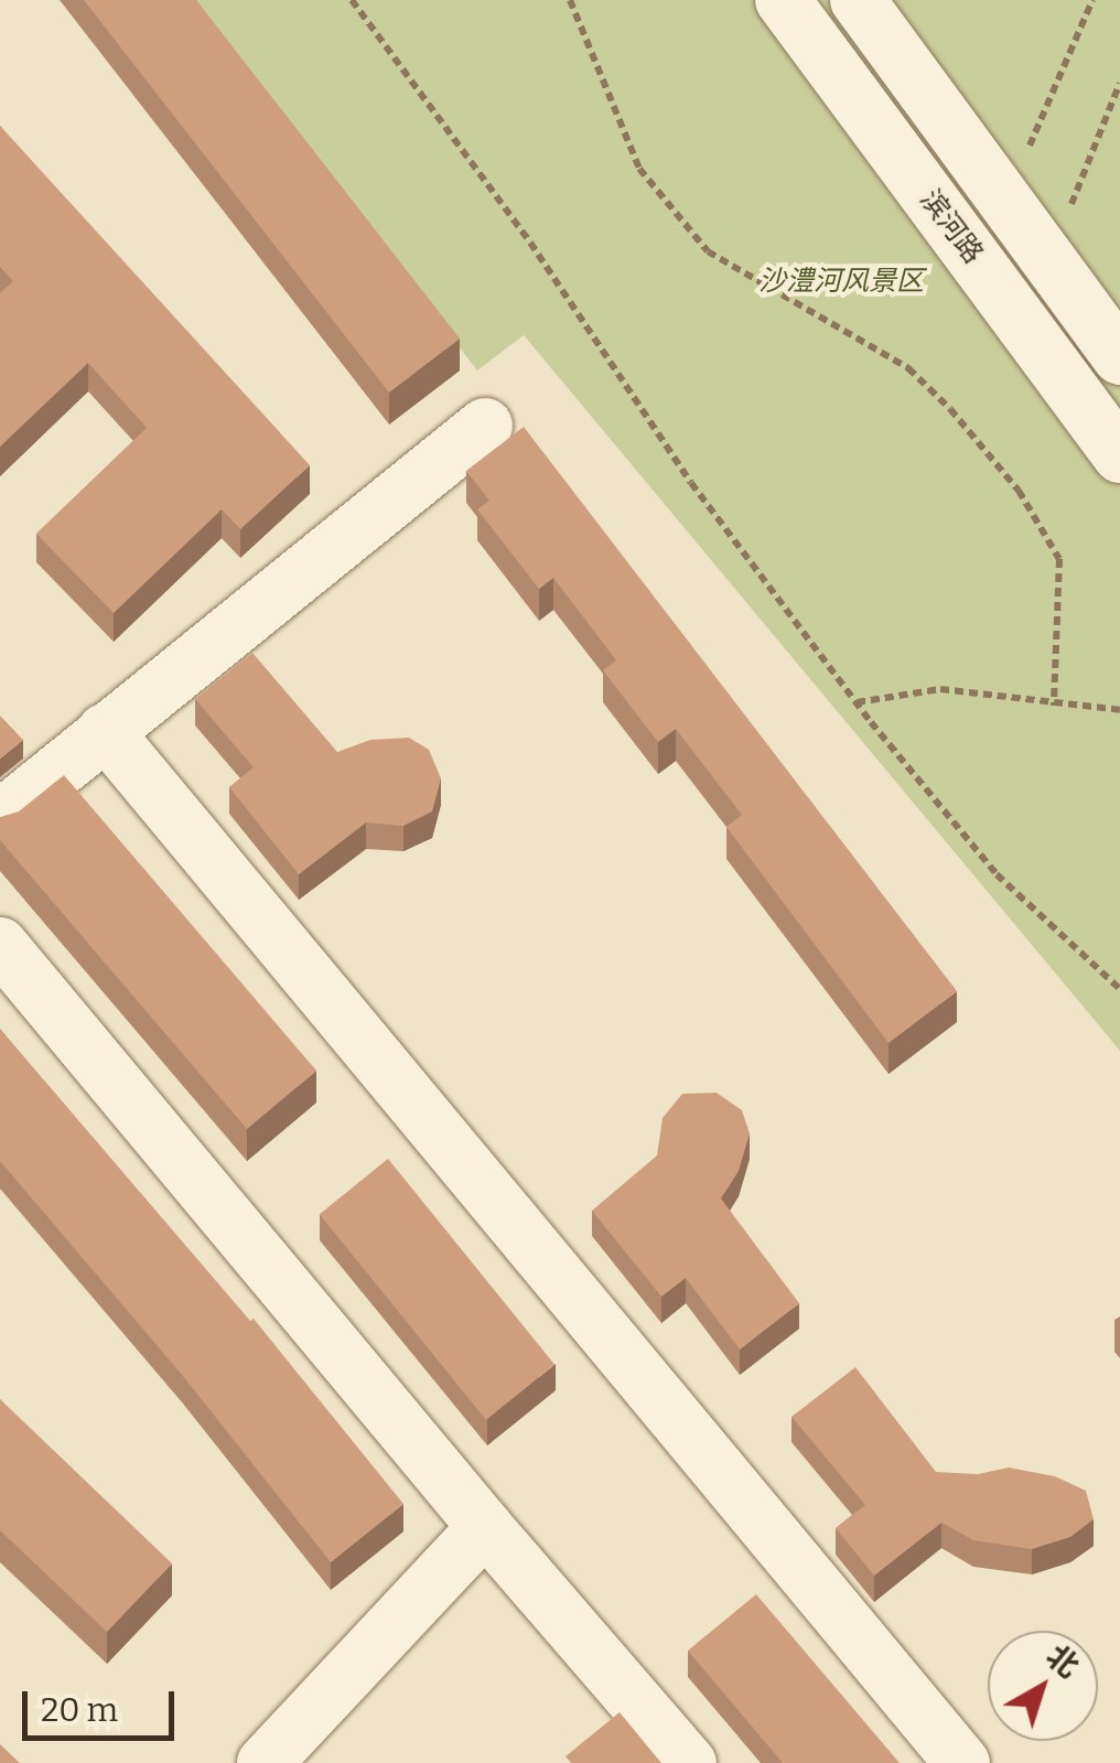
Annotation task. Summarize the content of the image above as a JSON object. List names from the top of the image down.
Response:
{
  "streets": {
    "street": ["滨河路"]
  },
  "parks": ["沙澧河风景区"],
  "scale_bar": "20 m",
  "north": "top right"
}
